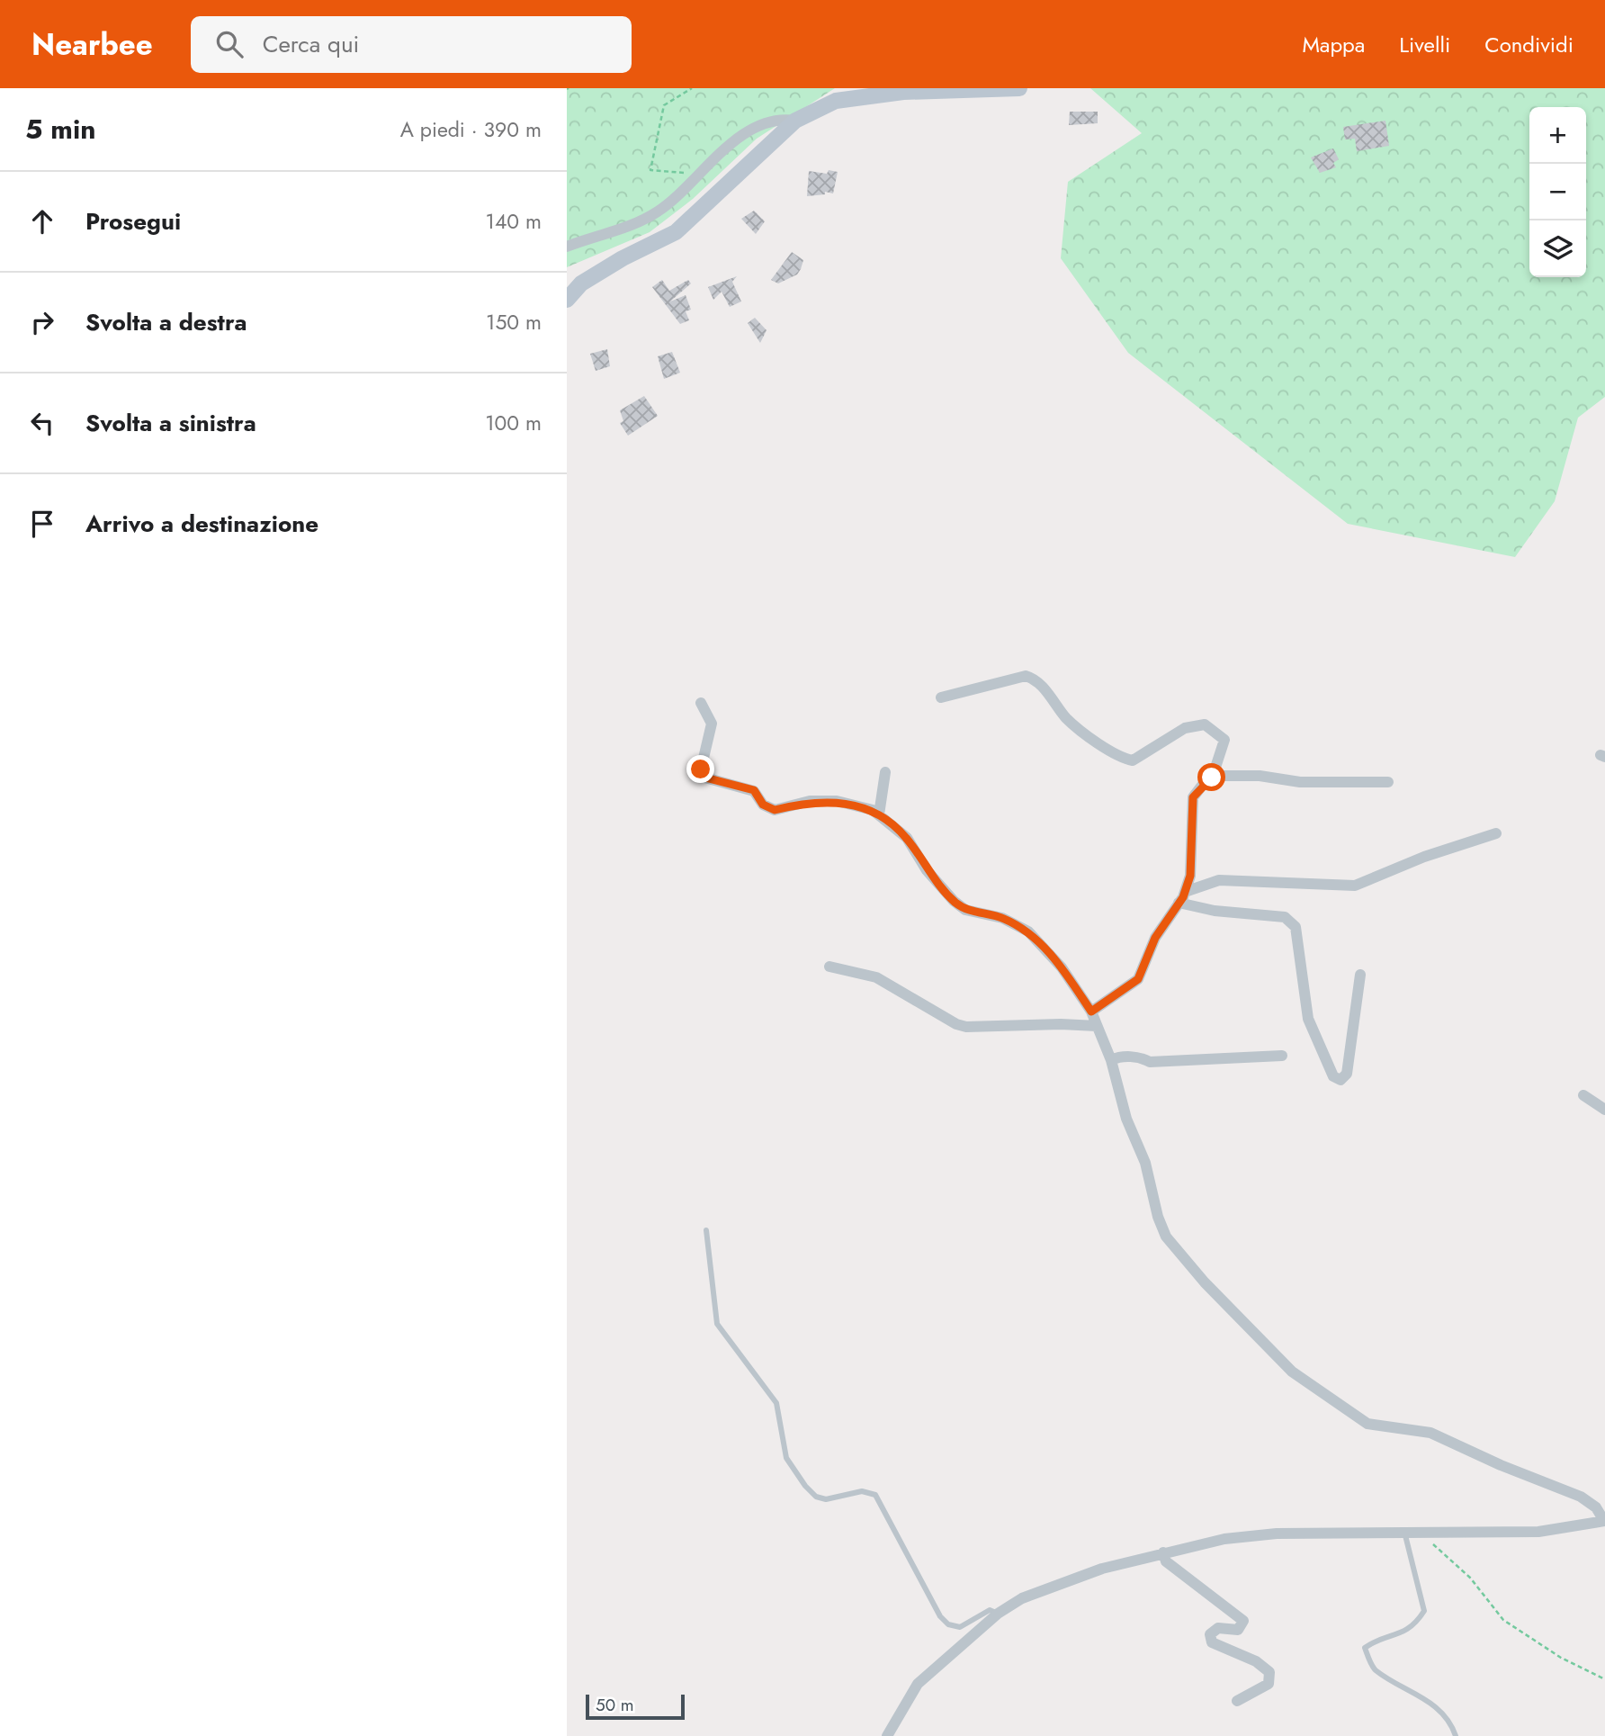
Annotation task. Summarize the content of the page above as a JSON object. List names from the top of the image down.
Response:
{
  "scale_bar": "50 m",
  "page": {
    "header": "Nearbee",
    "search": "Cerca qui",
    "nav": ["Mappa", "Livelli", "Condividi"],
    "heading": ["5 min", "A piedi · 390 m"],
    "map_buttons": ["+", "−"],
    "list": [
      ["Prosegui", "140 m"],
      ["Svolta a destra", "150 m"],
      ["Svolta a sinistra", "100 m"],
      "Arrivo a destinazione"
    ],
    "scale": "50 m"
  }
}
